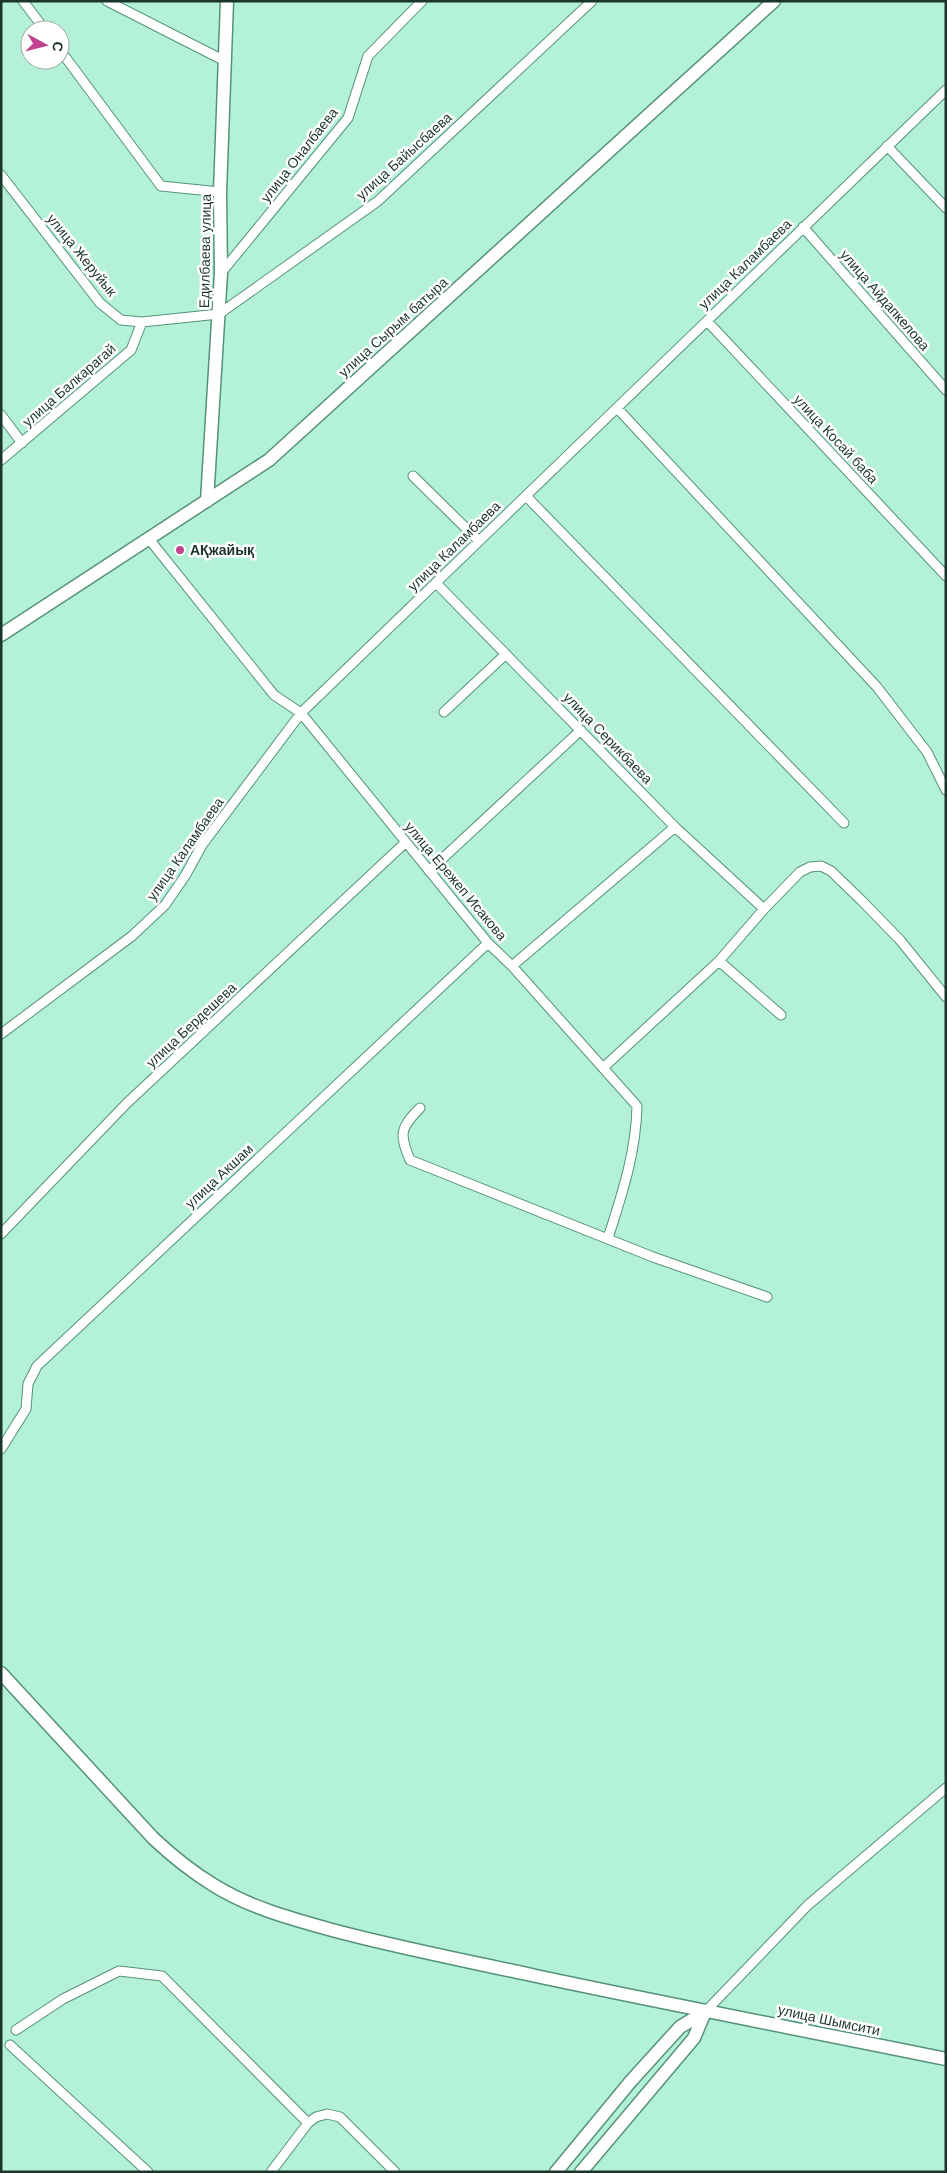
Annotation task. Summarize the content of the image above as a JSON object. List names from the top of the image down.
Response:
{
  "streets": {
    "street": [
      "улица Оналбаева",
      "улица Байысбаева",
      "Едилбаева улица",
      "улица Жеруйык",
      "улица Каламбаева",
      "улица Айдапкелова",
      "улица Сырым батыра",
      "улица Балкарагай",
      "улица Косай баба",
      "улица Серикбаева",
      "улица Ережеп Исакова",
      "улица Бердешева",
      "улица Акшам",
      "улица Шымсити"
    ]
  },
  "crossings": [
    ["улица Оналбаева", "Едилбаева улица"],
    ["улица Байысбаева", "Едилбаева улица"],
    ["улица Байысбаева", "улица Жеруйык"],
    ["Едилбаева улица", "улица Жеруйык"],
    ["Едилбаева улица", "улица Сырым батыра"],
    ["улица Жеруйык", "улица Балкарагай"],
    ["улица Каламбаева", "улица Айдапкелова"],
    ["улица Каламбаева", "улица Косай баба"],
    ["улица Каламбаева", "улица Серикбаева"],
    ["улица Каламбаева", "улица Ережеп Исакова"],
    ["улица Сырым батыра", "улица Ережеп Исакова"],
    ["улица Ережеп Исакова", "улица Бердешева"],
    ["улица Ережеп Исакова", "улица Акшам"]
  ],
  "places": ["АҚжайық"],
  "north": "right"
}
